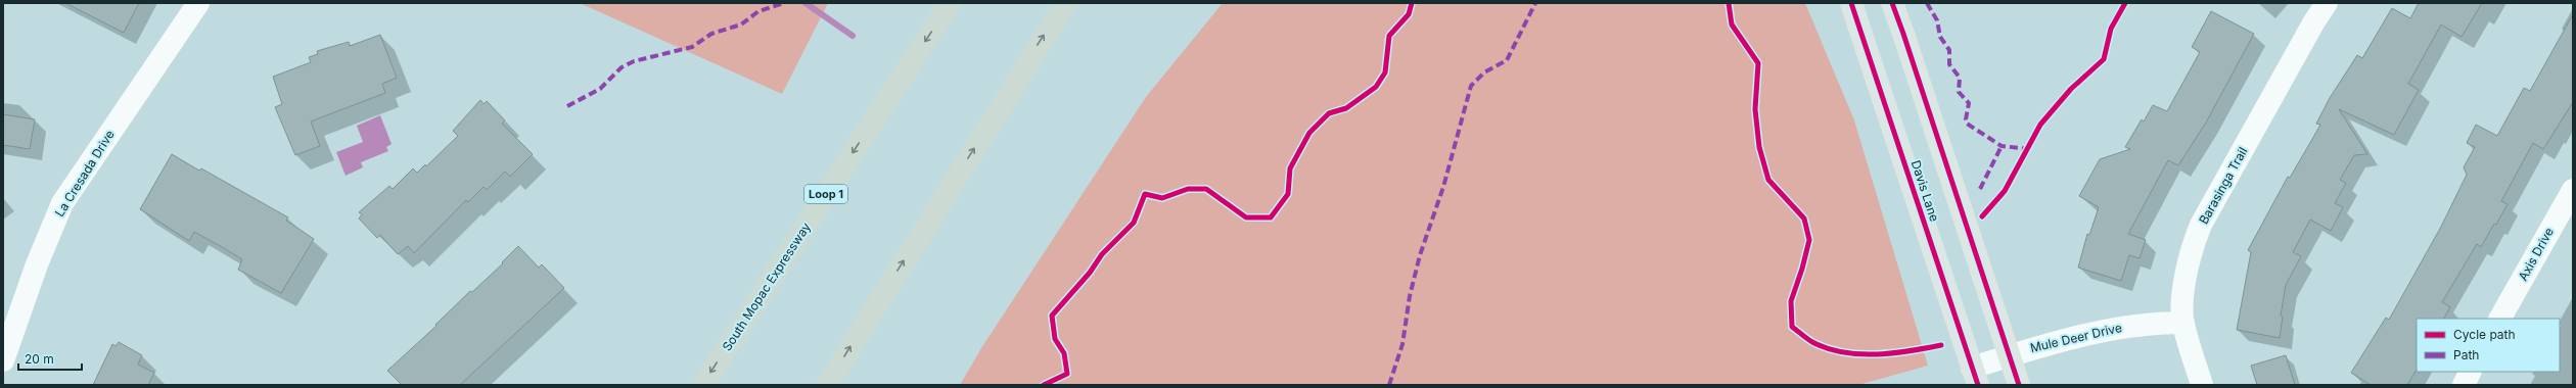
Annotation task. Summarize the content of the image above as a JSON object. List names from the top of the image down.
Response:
{
  "streets": {
    "highway": ["Loop 1", "South Mopac Expressway"],
    "main road": ["Davis Lane"],
    "street": [
      "La Cresada Drive",
      "Barasinga Trail",
      "Axis Drive",
      "Mule Deer Drive"
    ]
  },
  "crossings": [
    ["Barasinga Trail", "Mule Deer Drive"],
    ["Davis Lane", "Mule Deer Drive"]
  ],
  "legend": ["Cycle path", "Path"],
  "scale_bar": "20 m"
}
